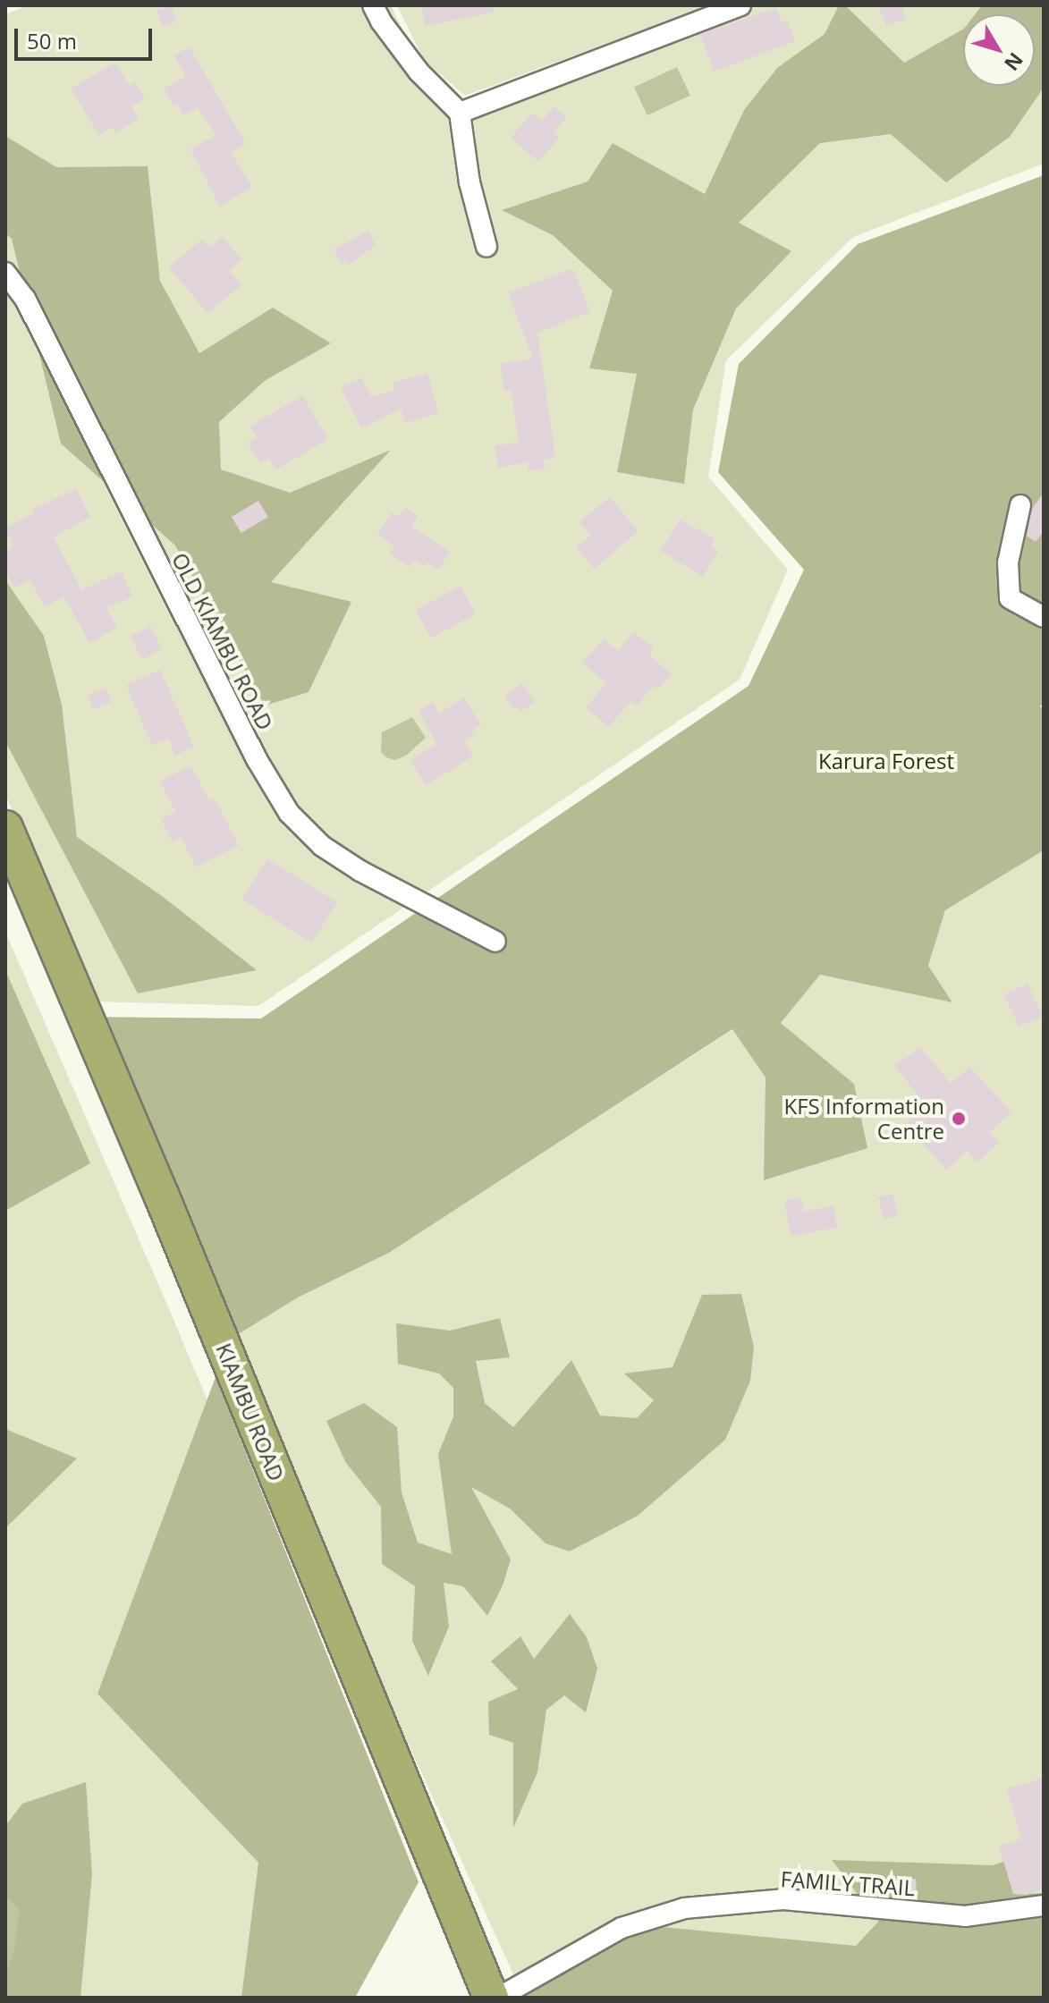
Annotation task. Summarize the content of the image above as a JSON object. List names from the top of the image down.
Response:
{
  "streets": {
    "highway": ["KIAMBU ROAD"],
    "street": ["OLD KIAMBU ROAD", "FAMILY TRAIL"]
  },
  "parks": ["Karura Forest"],
  "places": ["KFS Information Centre"],
  "scale_bar": "50 m",
  "north": "bottom right"
}
